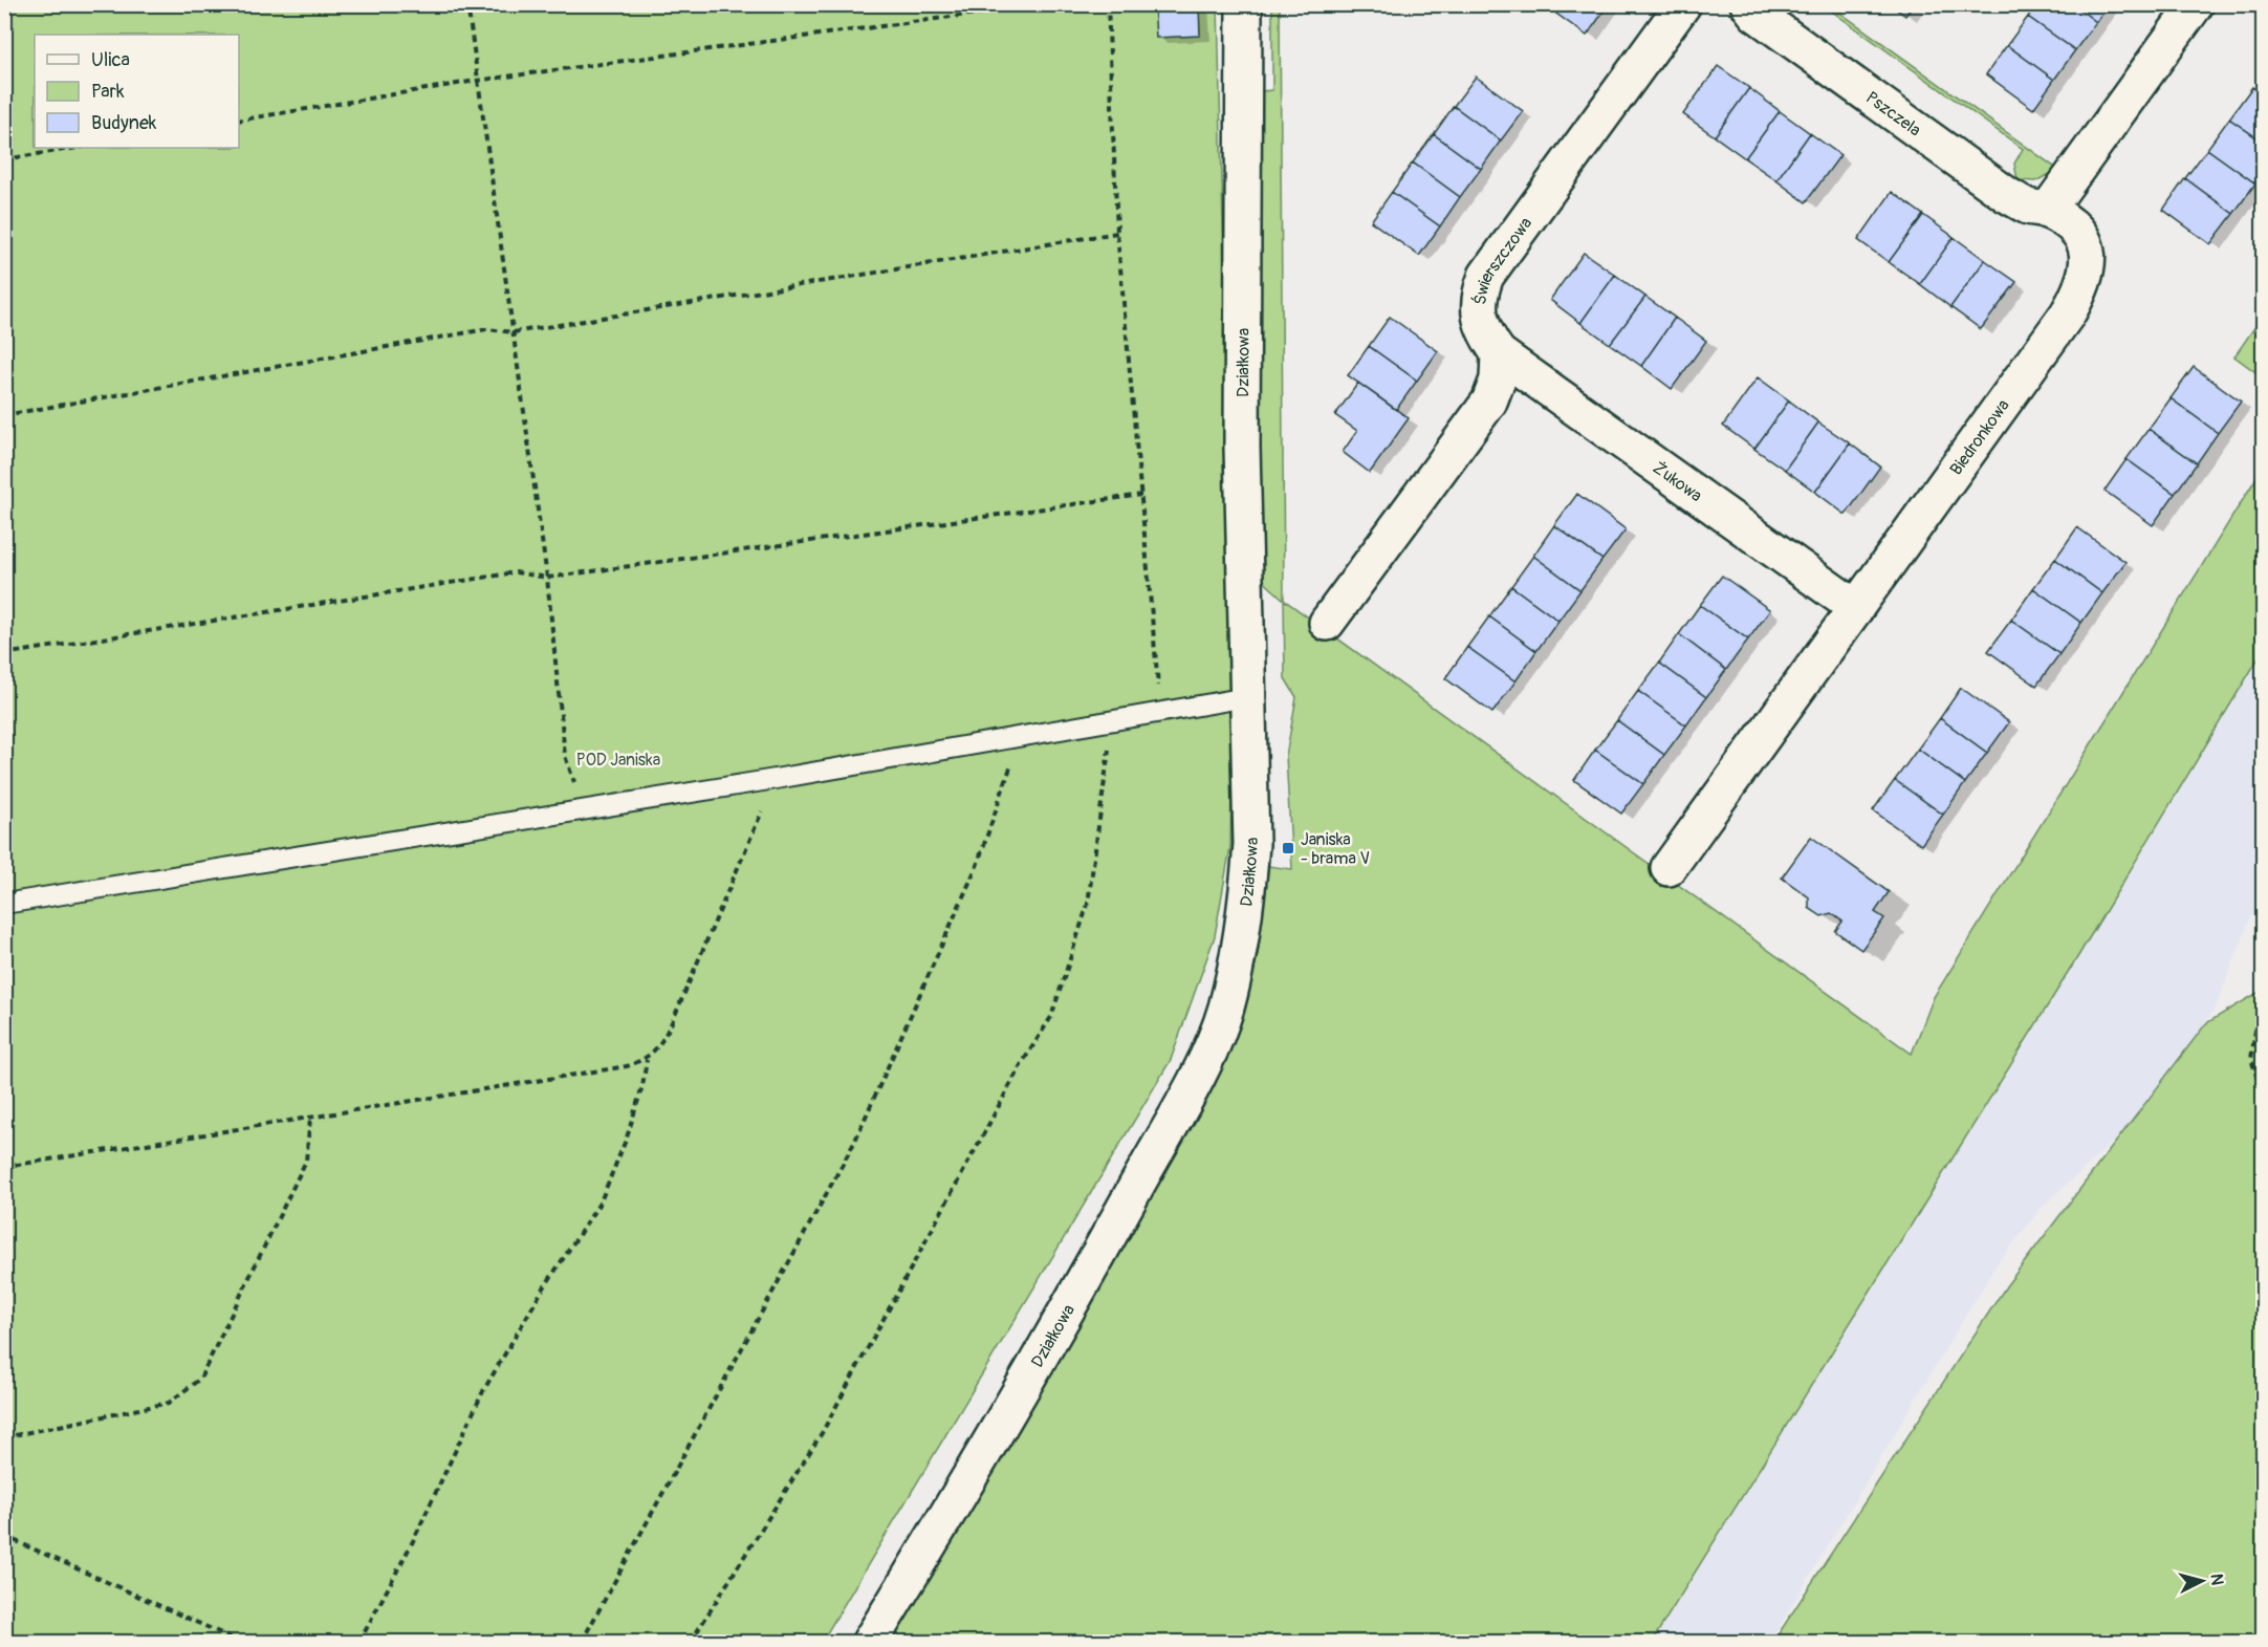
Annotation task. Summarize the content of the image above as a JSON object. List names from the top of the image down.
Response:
{
  "streets": {
    "street": [
      "Pszczela",
      "Świerszczowa",
      "Działkowa",
      "Biedronkowa",
      "Żukowa"
    ]
  },
  "crossings": [
    ["Pszczela", "Biedronkowa"],
    ["Świerszczowa", "Żukowa"],
    ["Biedronkowa", "Żukowa"]
  ],
  "parks": ["POD Janiska"],
  "places": {
    "transit": ["Janiska - brama V"]
  },
  "legend": ["Ulica", "Park", "Budynek"],
  "north": "right"
}
